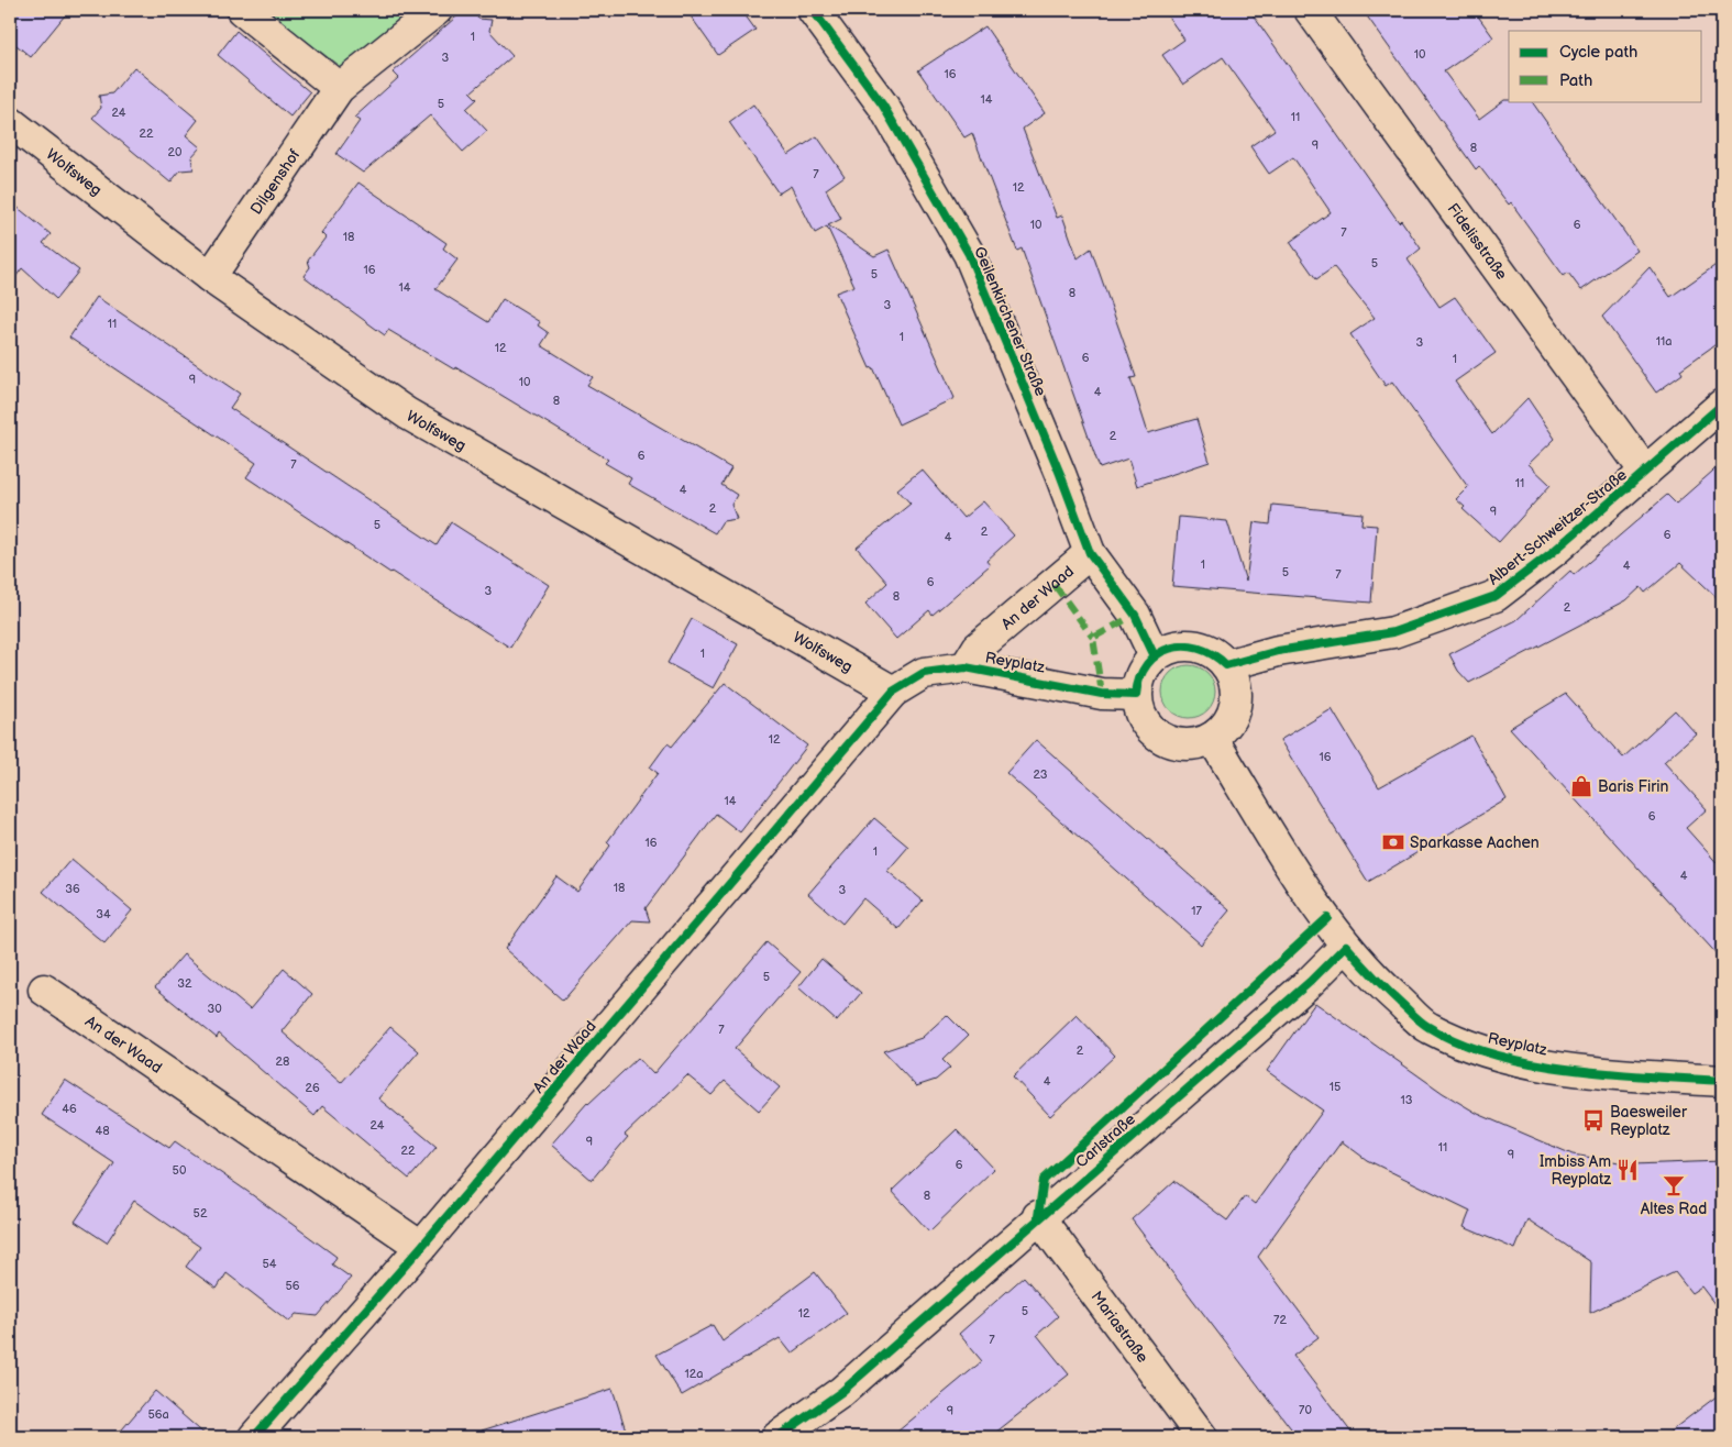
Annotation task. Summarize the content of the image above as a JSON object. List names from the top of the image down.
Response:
{
  "streets": {
    "street": [
      "Wolfsweg",
      "Dilgenshof",
      "Fidelisstraße",
      "Geilenkirchener Straße",
      "Albert-Schweitzer-Straße",
      "An der Waad",
      "Reyplatz",
      "Carlstraße",
      "Mariastraße"
    ]
  },
  "crossings": [
    ["Wolfsweg", "Dilgenshof"],
    ["Wolfsweg", "An der Waad"],
    ["Wolfsweg", "Reyplatz"],
    ["Fidelisstraße", "Albert-Schweitzer-Straße"],
    ["Geilenkirchener Straße", "Albert-Schweitzer-Straße"],
    ["Geilenkirchener Straße", "An der Waad"],
    ["Geilenkirchener Straße", "Reyplatz"],
    ["Albert-Schweitzer-Straße", "Reyplatz"],
    ["An der Waad", "Reyplatz"],
    ["Reyplatz", "Carlstraße"],
    ["Carlstraße", "Mariastraße"]
  ],
  "places": {
    "shop": ["Baris Firin"],
    "bank": ["Sparkasse Aachen"],
    "bus stop": ["Baesweiler Reyplatz"],
    "restaurant": ["Imbiss Am Reyplatz"],
    "bar": ["Altes Rad"]
  },
  "house_numbers": [
    "1",
    "10",
    "3",
    "16",
    "14",
    "5",
    "24",
    "11",
    "22",
    "9",
    "8",
    "20",
    "7",
    "12",
    "10",
    "6",
    "7",
    "18",
    "5",
    "16",
    "5",
    "14",
    "8",
    "3",
    "11",
    "1",
    "11a",
    "3",
    "12",
    "6",
    "1",
    "9",
    "10",
    "4",
    "8",
    "2",
    "6",
    "7",
    "11",
    "4",
    "2",
    "9",
    "5",
    "2",
    "6",
    "4",
    "1",
    "4",
    "5",
    "7",
    "6",
    "3",
    "8",
    "2",
    "1",
    "12",
    "16",
    "23",
    "14",
    "6",
    "16",
    "1",
    "4",
    "18",
    "36",
    "3",
    "17",
    "34",
    "5",
    "32",
    "30",
    "7",
    "2",
    "28",
    "4",
    "15",
    "26",
    "13",
    "46",
    "24",
    "48",
    "9",
    "11",
    "22",
    "9",
    "6",
    "50",
    "8",
    "52",
    "54",
    "56",
    "5",
    "12",
    "72",
    "7",
    "12a",
    "70",
    "9",
    "56a"
  ],
  "legend": ["Cycle path", "Path"]
}
